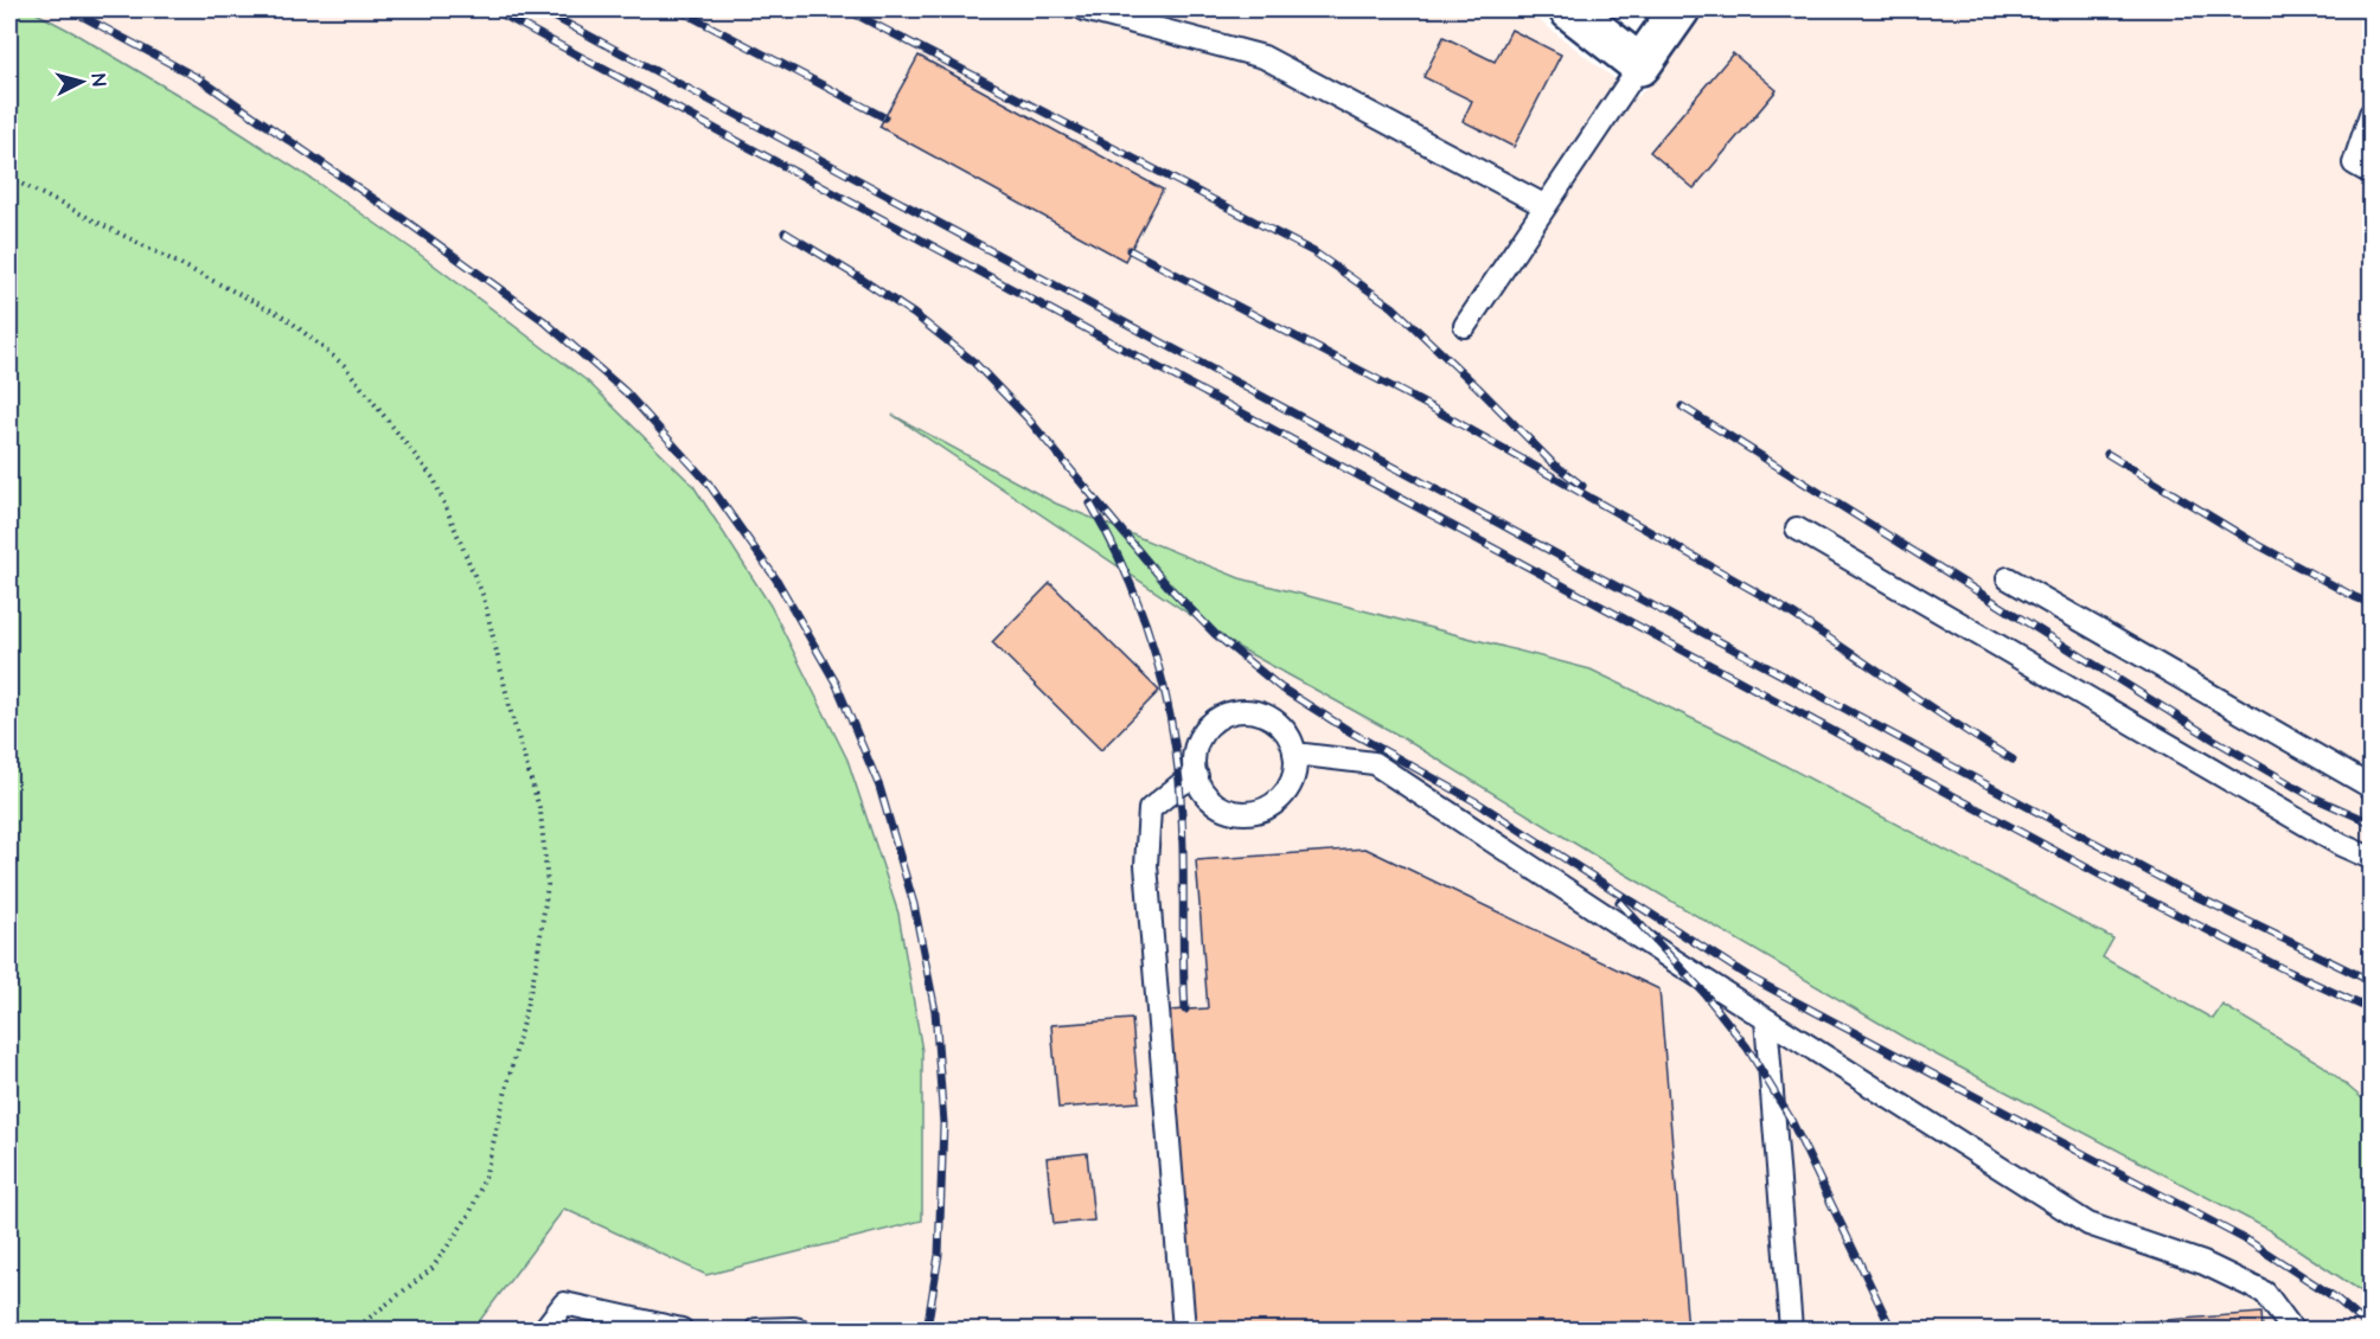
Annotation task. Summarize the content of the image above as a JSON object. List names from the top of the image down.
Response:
{
  "north": "right"
}
